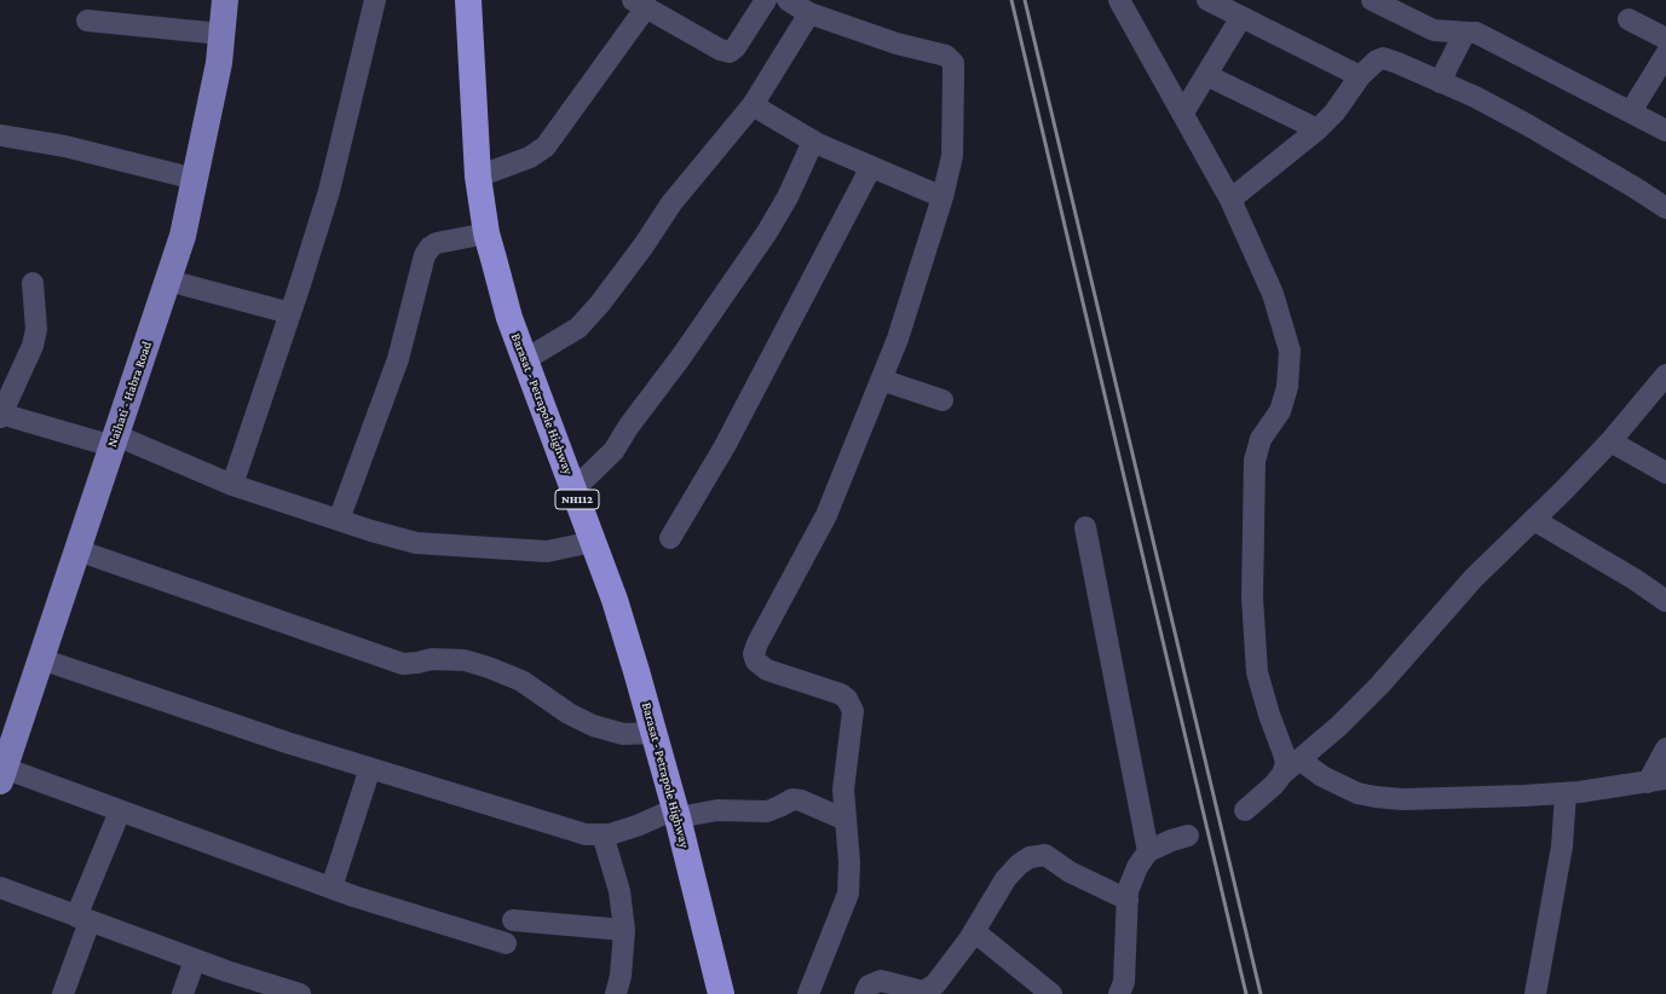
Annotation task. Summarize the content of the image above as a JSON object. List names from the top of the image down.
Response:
{
  "streets": {
    "highway": ["Barasat - Petrapole Highway", "NH112"],
    "main road": ["Naihati - Habra Road"]
  }
}
